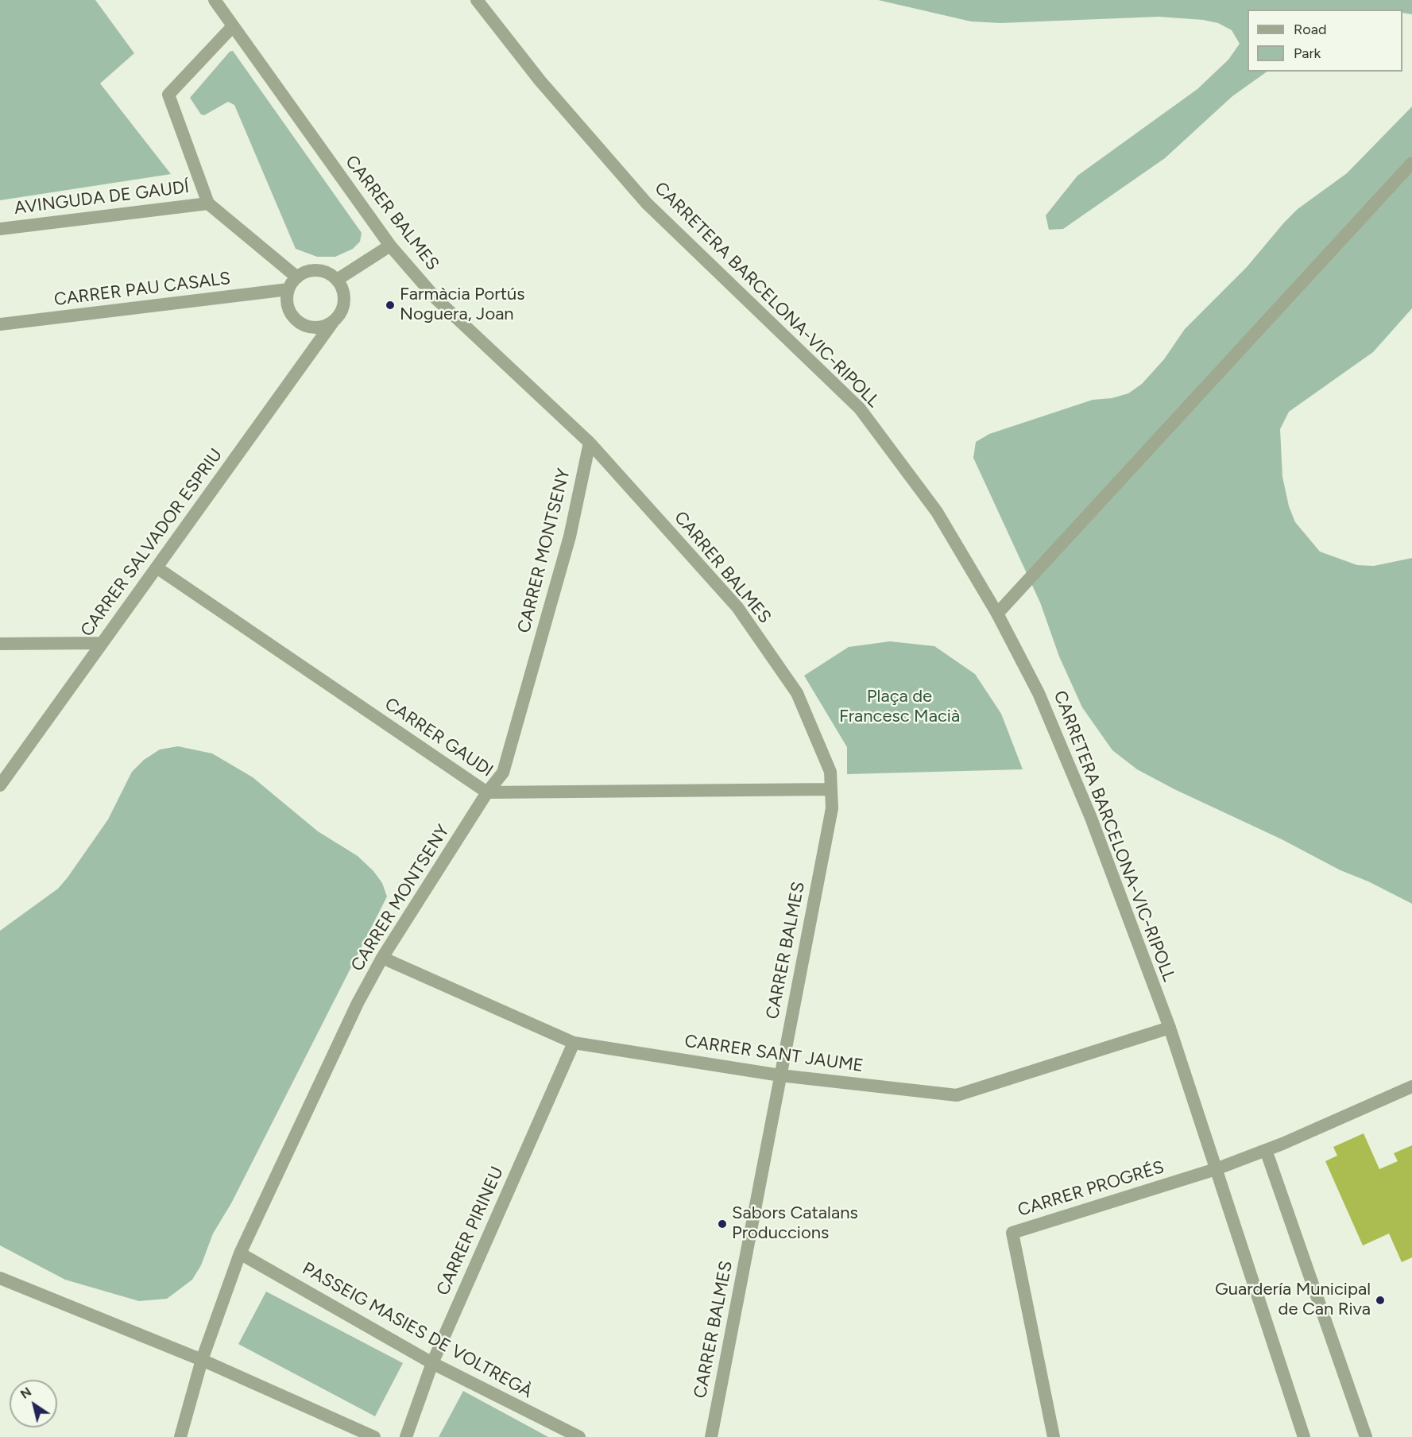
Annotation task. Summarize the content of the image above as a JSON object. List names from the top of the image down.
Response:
{
  "streets": {
    "street": [
      "AVINGUDA DE GAUDÍ",
      "CARRER BALMES",
      "CARRER PAU CASALS",
      "CARRETERA BARCELONA-VIC-RIPOLL",
      "CARRER SALVADOR ESPRIU",
      "CARRER MONTSENY",
      "CARRER GAUDI",
      "CARRER SANT JAUME",
      "CARRER PROGRÉS",
      "CARRER PIRINEU",
      "PASSEIG MASIES DE VOLTREGÀ"
    ]
  },
  "crossings": [
    ["CARRER BALMES", "CARRER MONTSENY"],
    ["CARRER BALMES", "CARRER GAUDI"],
    ["CARRER BALMES", "CARRER SANT JAUME"],
    ["CARRER PAU CASALS", "CARRER SALVADOR ESPRIU"],
    ["CARRETERA BARCELONA-VIC-RIPOLL", "CARRER SANT JAUME"],
    ["CARRETERA BARCELONA-VIC-RIPOLL", "CARRER PROGRÉS"],
    ["CARRER SALVADOR ESPRIU", "CARRER GAUDI"],
    ["CARRER MONTSENY", "CARRER GAUDI"],
    ["CARRER MONTSENY", "CARRER SANT JAUME"],
    ["CARRER MONTSENY", "PASSEIG MASIES DE VOLTREGÀ"],
    ["CARRER SANT JAUME", "CARRER PIRINEU"],
    ["CARRER PIRINEU", "PASSEIG MASIES DE VOLTREGÀ"]
  ],
  "parks": ["Plaça de Francesc Macià"],
  "places": ["Farmàcia Portús Noguera, Joan", "Sabors Catalans Produccions", "Guardería Municipal de Can Riva"],
  "legend": ["Road", "Park"],
  "north": "top left"
}
